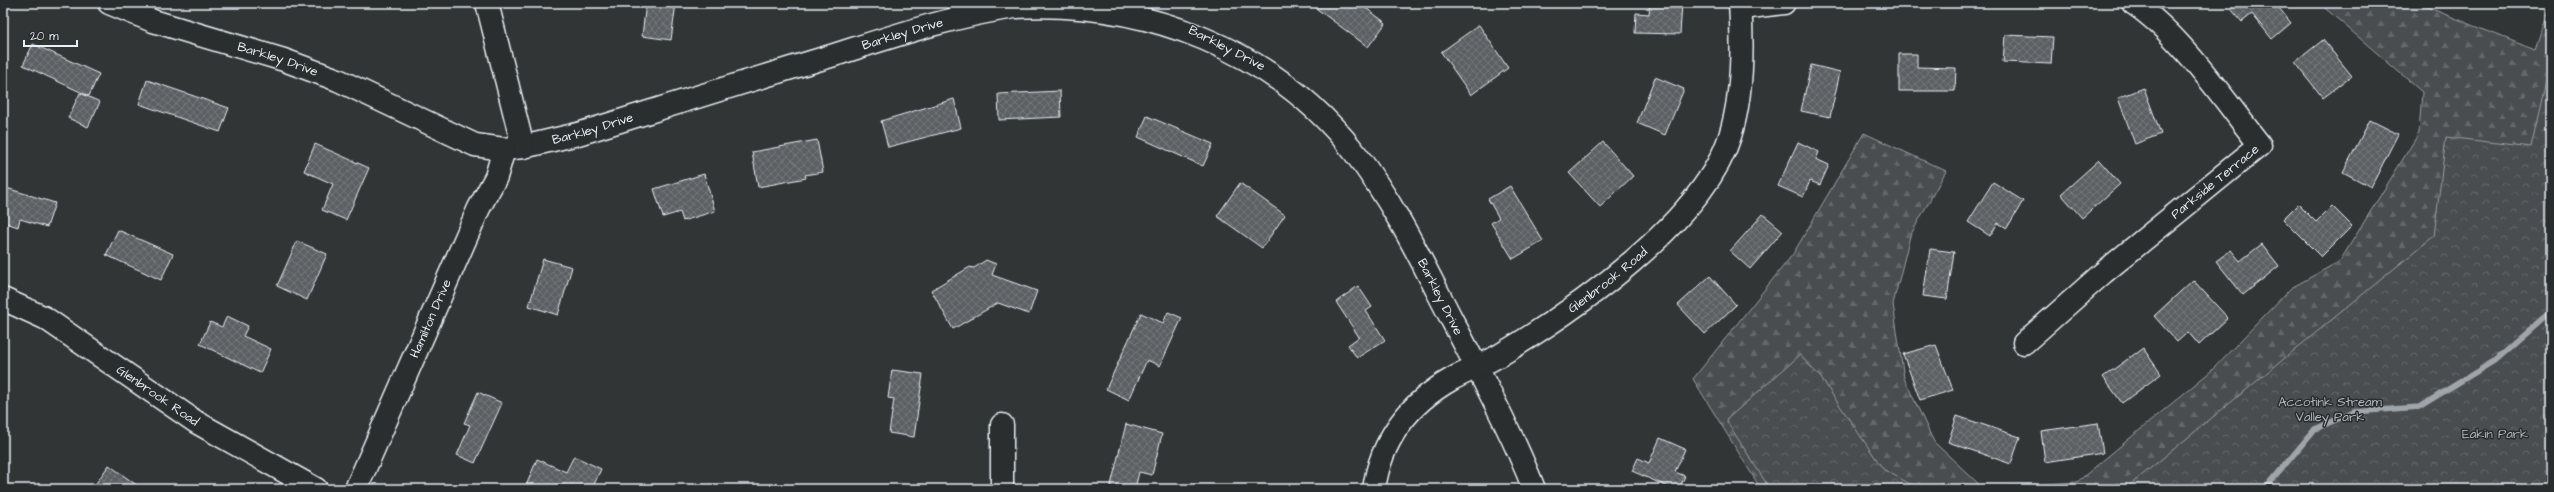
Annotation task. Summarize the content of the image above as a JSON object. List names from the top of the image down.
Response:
{
  "streets": {
    "street": [
      "Barkley Drive",
      "Parkside Terrace",
      "Glenbrook Road",
      "Hamilton Drive"
    ]
  },
  "crossings": [
    ["Barkley Drive", "Glenbrook Road"],
    ["Barkley Drive", "Hamilton Drive"]
  ],
  "parks": ["Accotink Stream Valley Park", "Eakin Park"],
  "scale_bar": "20 m"
}
